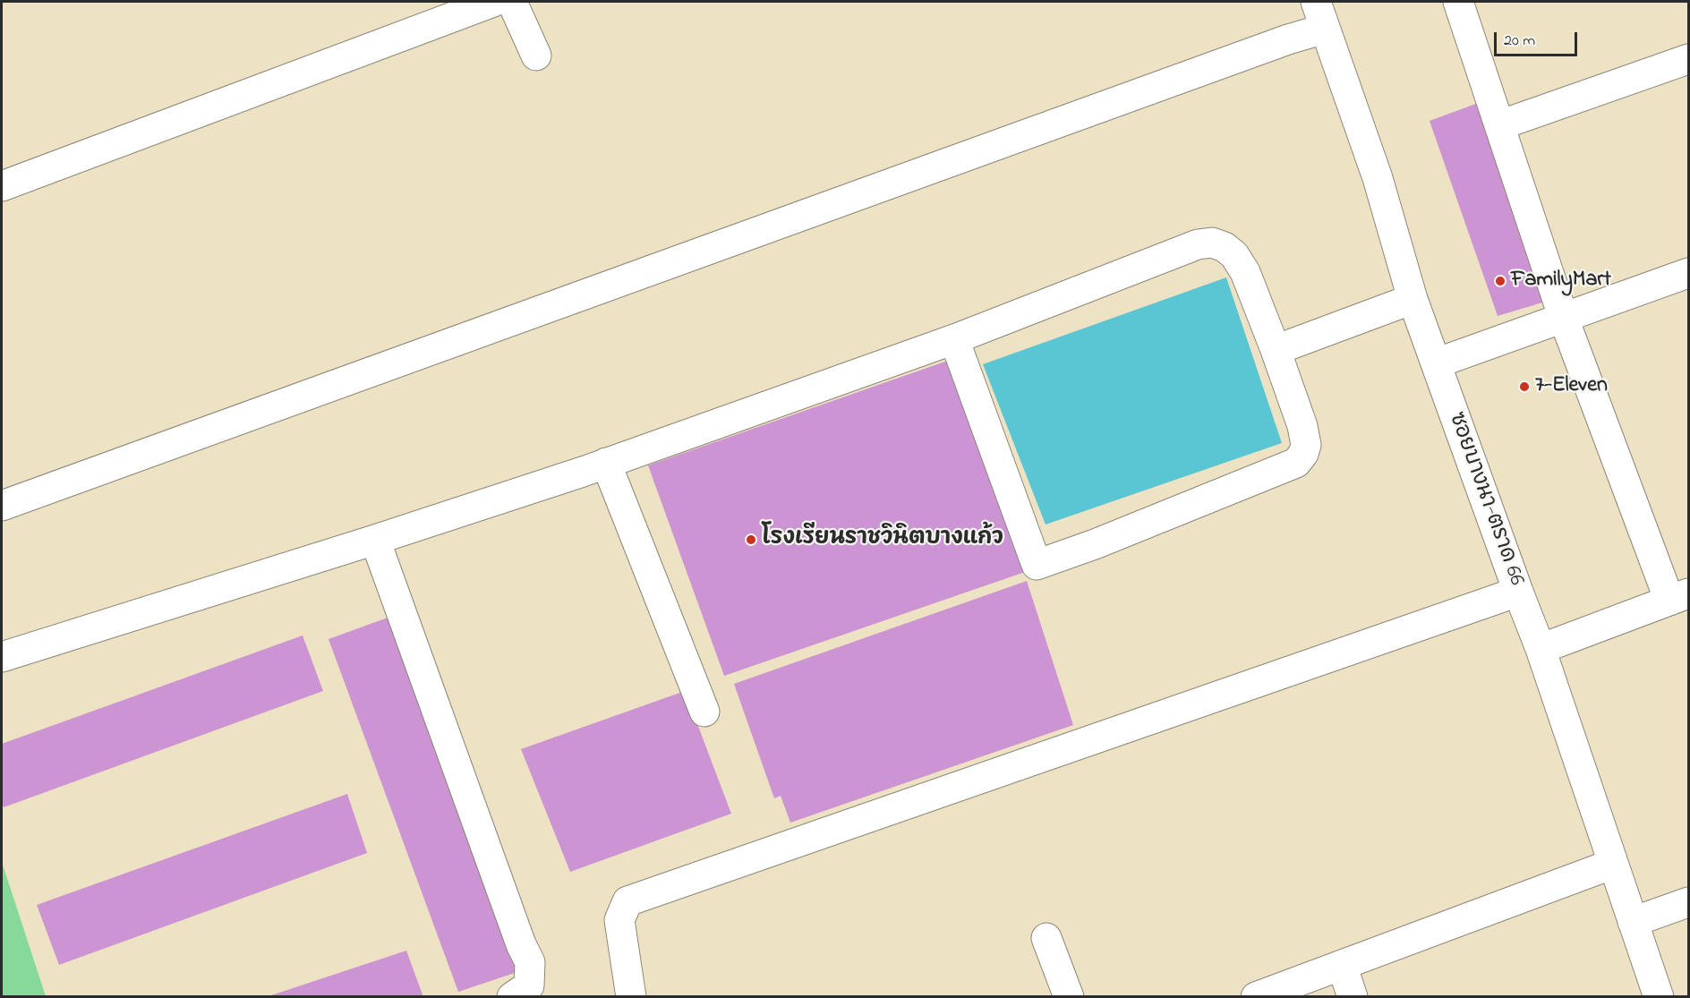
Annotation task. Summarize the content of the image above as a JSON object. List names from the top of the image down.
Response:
{
  "streets": {
    "street": ["ซอยบางนา-ตราด 66"]
  },
  "places": ["FamilyMart", "7-Eleven", "โรงเรียนราชวินิตบางแก้ว"],
  "scale_bar": "20 m"
}
